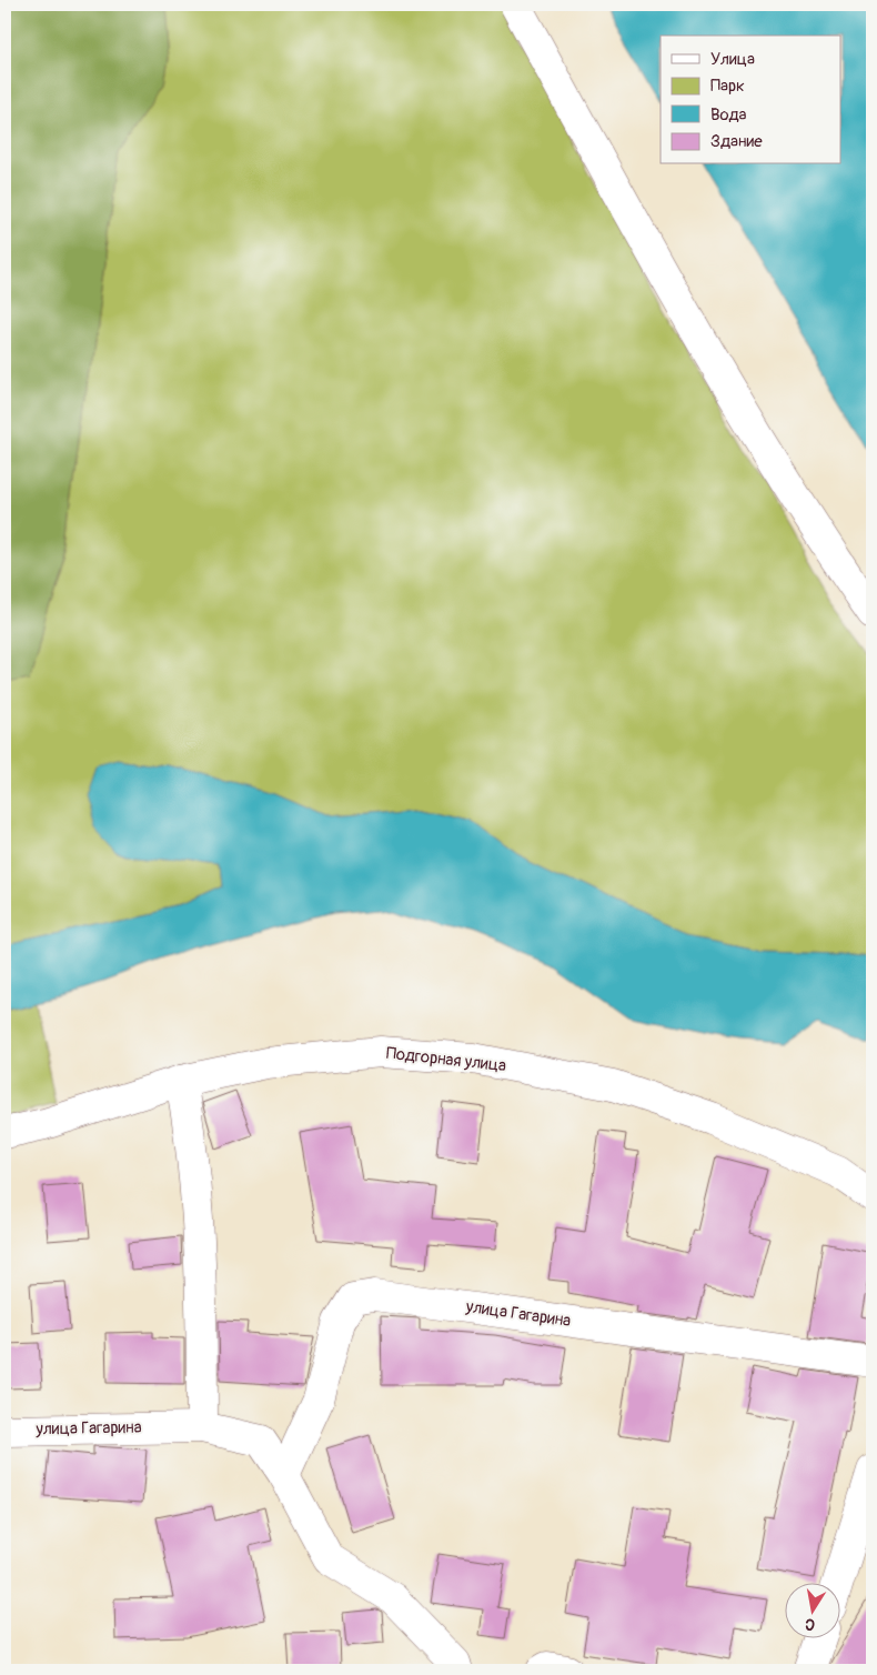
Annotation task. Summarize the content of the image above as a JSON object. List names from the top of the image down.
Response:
{
  "streets": {
    "street": ["Подгорная улица", "улица Гагарина"]
  },
  "legend": [
    "Улица",
    "Парк",
    "Вода",
    "Здание"
  ],
  "north": "bottom"
}
